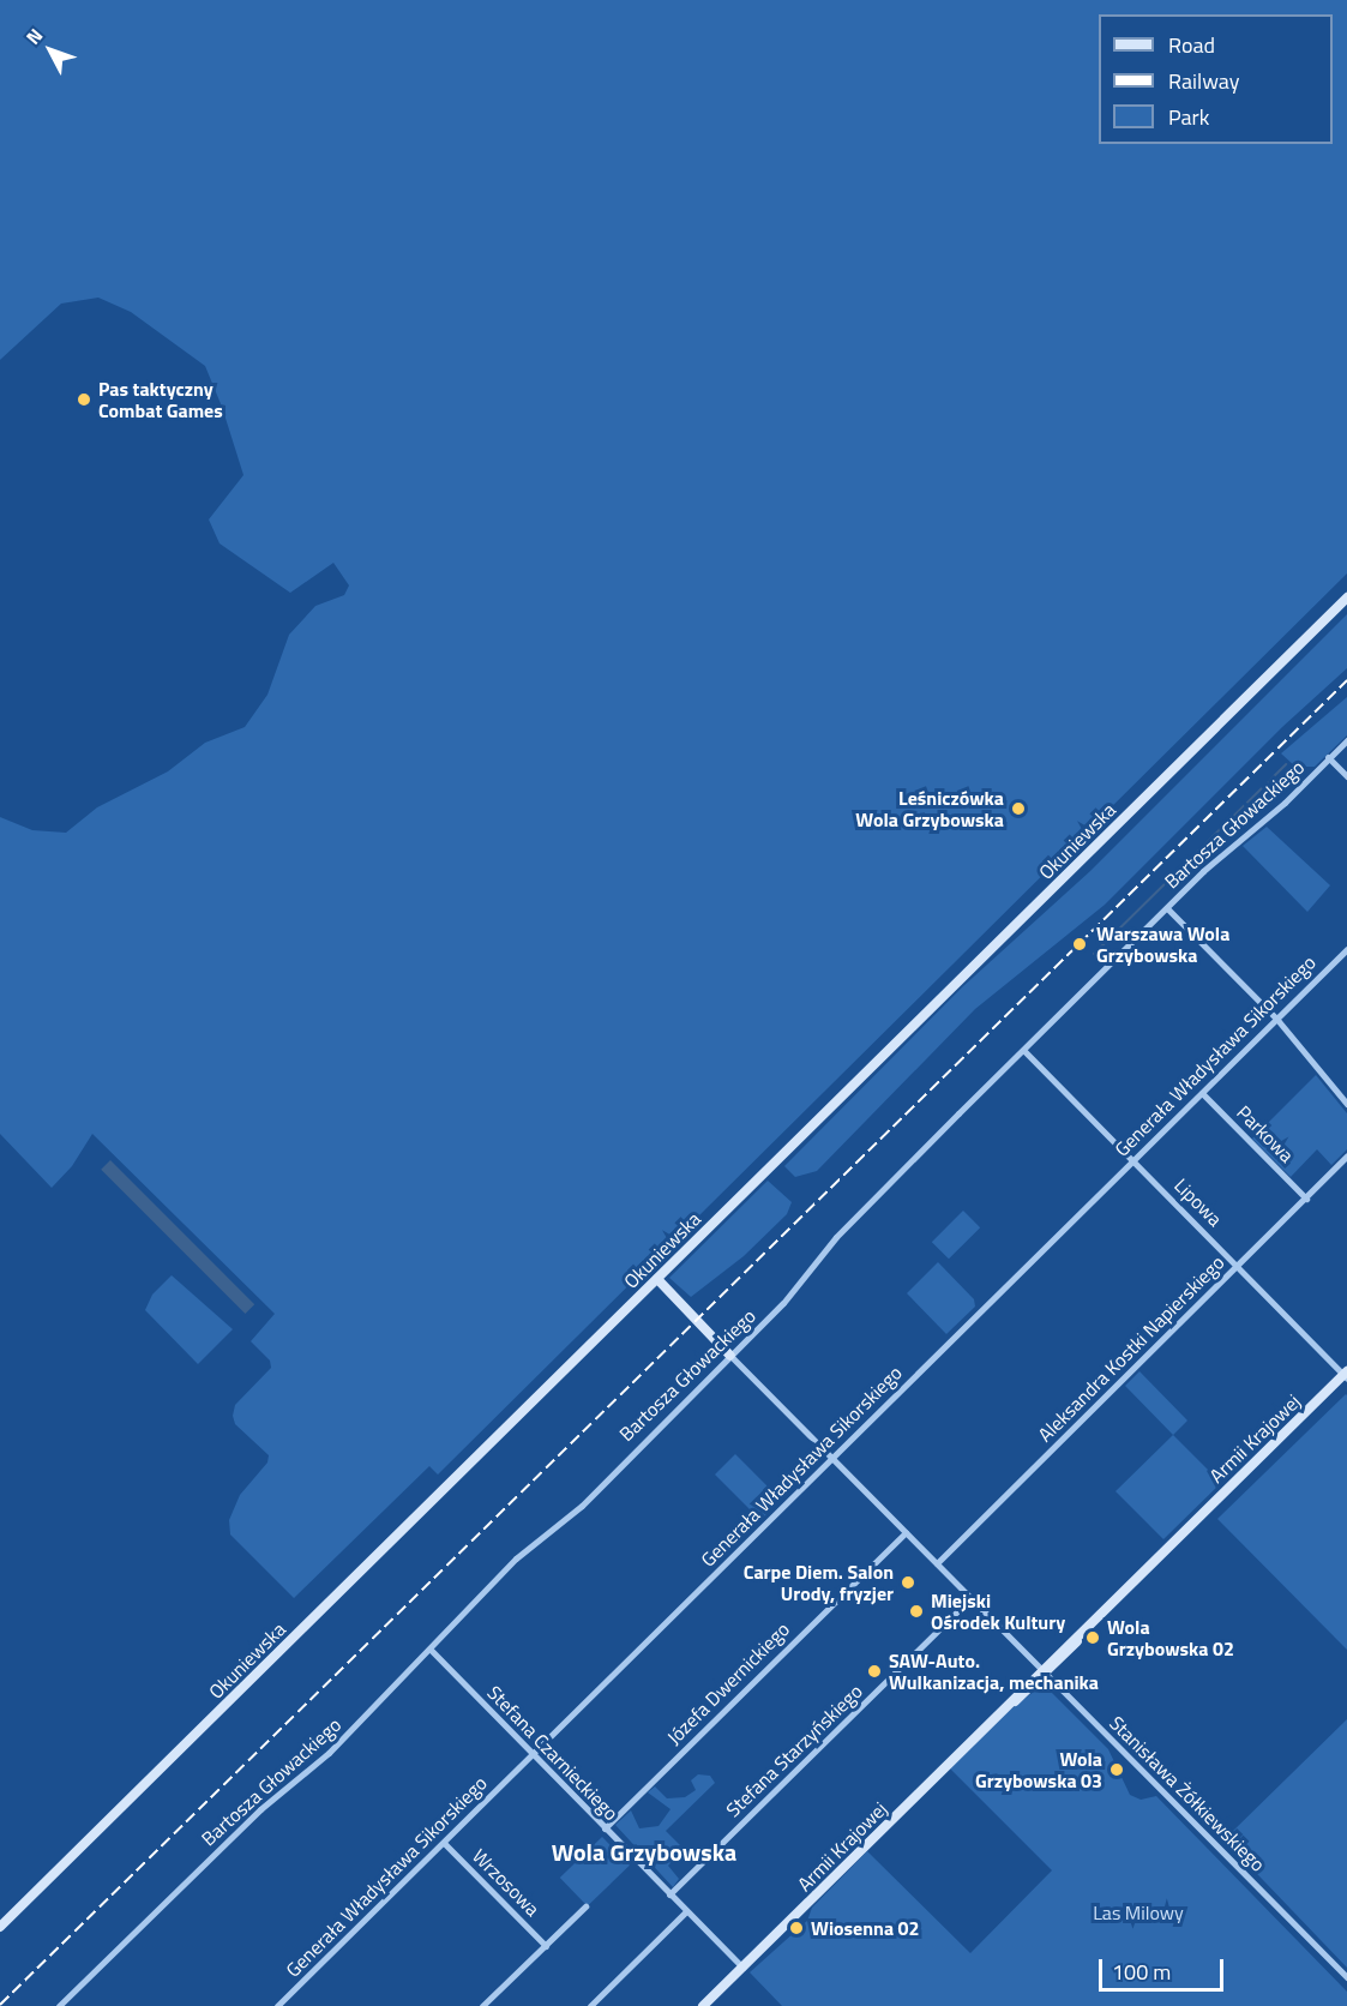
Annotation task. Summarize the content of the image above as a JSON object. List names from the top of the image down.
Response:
{
  "streets": {
    "main road": ["Okuniewska", "Armii Krajowej"],
    "street": [
      "Bartosza Głowackiego",
      "Generała Władysława Sikorskiego",
      "Parkowa",
      "Lipowa",
      "Aleksandra Kostki Napierskiego",
      "Józefa Dwernickiego",
      "Stefana Starzyńskiego",
      "Stefana Czarnieckiego",
      "Stanisława Żółkiewskiego",
      "Wrzosowa"
    ]
  },
  "crossings": [
    ["Bartosza Głowackiego", "Lipowa"],
    ["Bartosza Głowackiego", "Stefana Czarnieckiego"],
    ["Bartosza Głowackiego", "Stanisława Żółkiewskiego"],
    ["Generała Władysława Sikorskiego", "Parkowa"],
    ["Generała Władysława Sikorskiego", "Lipowa"],
    ["Generała Władysława Sikorskiego", "Stefana Czarnieckiego"],
    ["Generała Władysława Sikorskiego", "Stanisława Żółkiewskiego"],
    ["Generała Władysława Sikorskiego", "Wrzosowa"],
    ["Parkowa", "Aleksandra Kostki Napierskiego"],
    ["Lipowa", "Aleksandra Kostki Napierskiego"],
    ["Lipowa", "Armii Krajowej"],
    ["Aleksandra Kostki Napierskiego", "Stanisława Żółkiewskiego"],
    ["Armii Krajowej", "Stefana Czarnieckiego"],
    ["Armii Krajowej", "Stanisława Żółkiewskiego"],
    ["Józefa Dwernickiego", "Stefana Czarnieckiego"],
    ["Józefa Dwernickiego", "Stanisława Żółkiewskiego"],
    ["Stefana Starzyńskiego", "Stefana Czarnieckiego"],
    ["Stefana Starzyńskiego", "Stanisława Żółkiewskiego"]
  ],
  "districts": ["Wola Grzybowska"],
  "parks": ["Las Milowy"],
  "places": [
    "Pas taktyczny Combat Games",
    "Leśniczówka Wola Grzybowska",
    "Warszawa Wola Grzybowska",
    "Carpe Diem. Salon Urody, fryzjer",
    "Miejski Ośrodek Kultury",
    "Wola Grzybowska 02",
    "SAW-Auto. Wulkanizacja, mechanika",
    "Wola Grzybowska 03",
    "Wiosenna 02"
  ],
  "legend": ["Road", "Railway", "Park"],
  "scale_bar": "100 m",
  "north": "top left"
}
